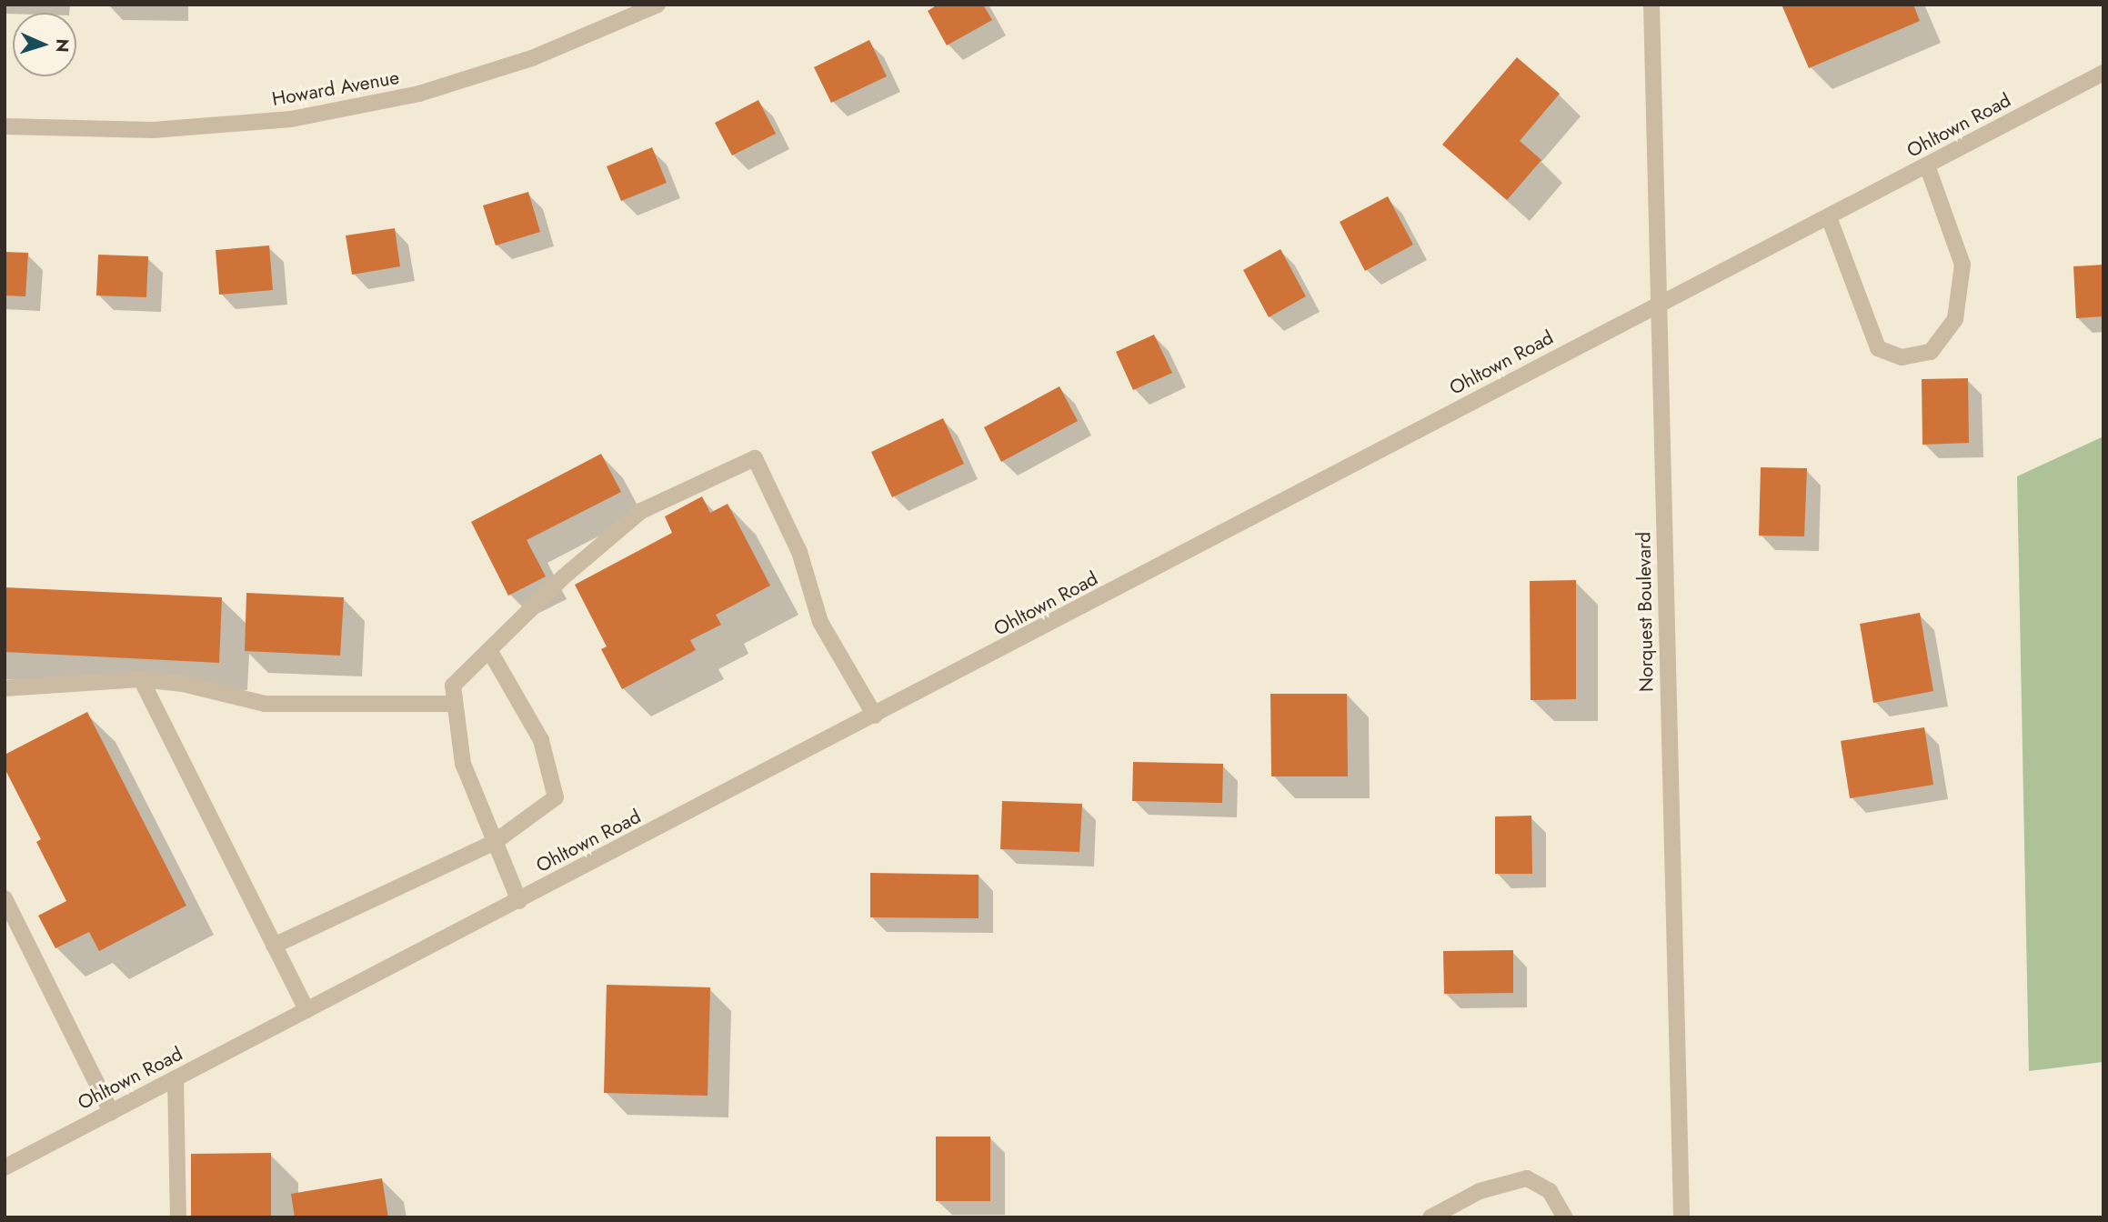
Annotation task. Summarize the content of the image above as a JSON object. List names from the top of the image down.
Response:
{
  "streets": {
    "street": ["Howard Avenue", "Ohltown Road", "Norquest Boulevard"]
  },
  "crossings": [
    ["Ohltown Road", "Norquest Boulevard"]
  ],
  "north": "right"
}
